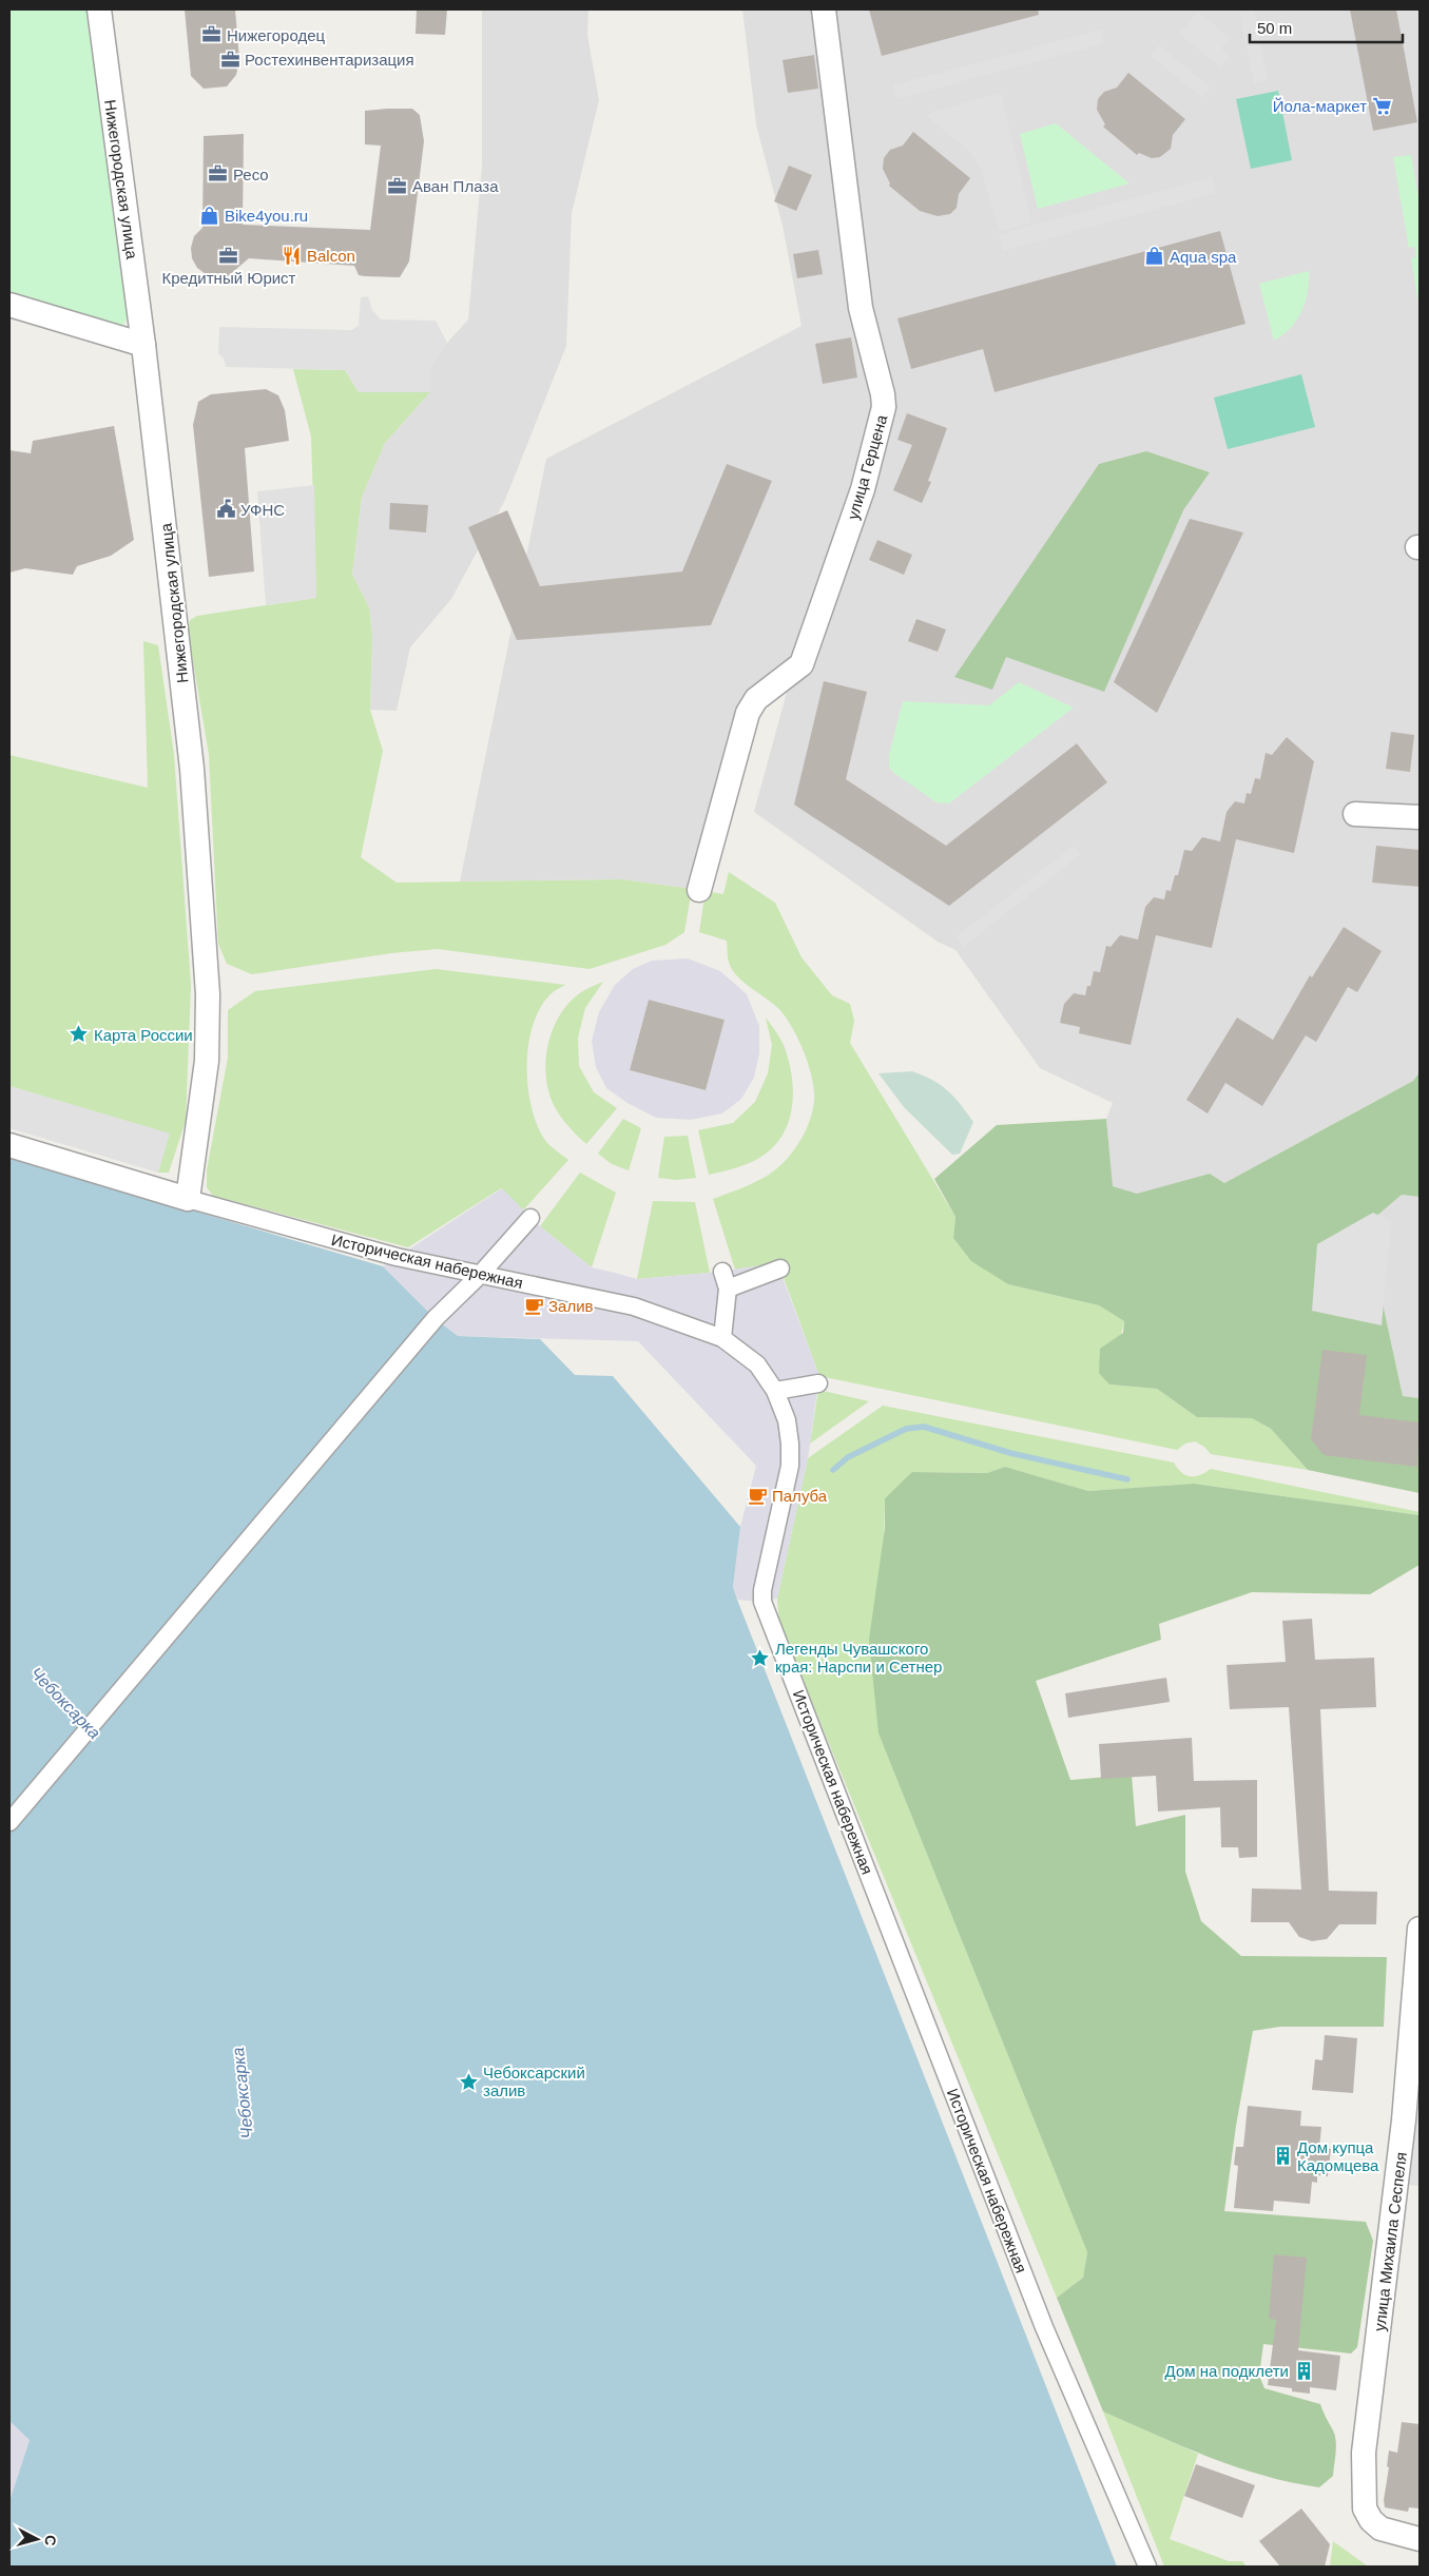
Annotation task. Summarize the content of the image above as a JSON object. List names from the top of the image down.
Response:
{
  "streets": {
    "street": [
      "Нижегородская улица",
      "улица Герцена",
      "Историческая набережная",
      "улица Михаила Сеспеля"
    ]
  },
  "crossings": [
    ["Нижегородская улица", "Историческая набережная"]
  ],
  "water": ["Чебоксарка"],
  "places": {
    "office": [
      "Нижегородец",
      "Ростехинвентаризация",
      "Ресо",
      "Аван Плаза",
      "Кредитный Юрист"
    ],
    "supermarket": ["Йола-маркет"],
    "shop": ["Bike4you.ru", "Aqua spa"],
    "restaurant": ["Balcon"],
    "public building": ["УФНС"],
    "place": ["Карта России", "Легенды Чувашского края: Нарспи и Сетнер", "Чебоксарский залив"],
    "cafe": ["Залив", "Палуба"],
    "building": ["Дом купца Кадомцева", "Дом на подклети"]
  },
  "scale_bar": "50 m",
  "north": "right"
}
